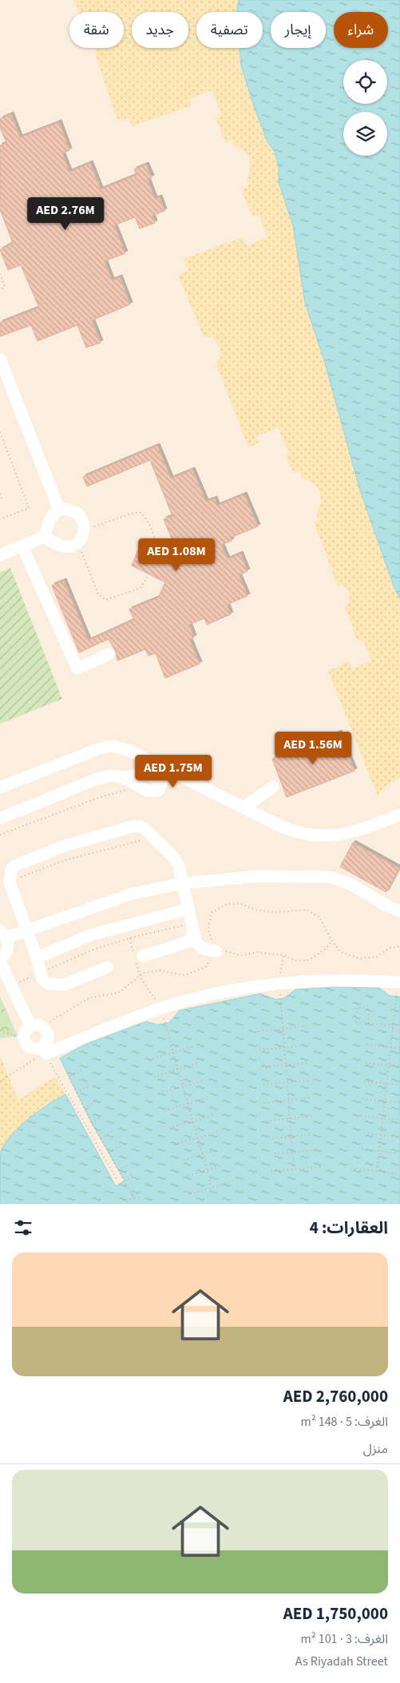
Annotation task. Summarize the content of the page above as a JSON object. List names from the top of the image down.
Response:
{
  "page": {
    "chip": [
      "شراء",
      "إيجار",
      "تصفية",
      "جديد",
      "شقة"
    ],
    "price": [
      "AED 2.76M",
      "AED 1.08M",
      "AED 1.56M",
      "AED 1.75M"
    ],
    "heading": "العقارات: 4",
    "list": [
      {
        "name": "AED 2,760,000",
        "note": "الغرف: 5 · 148 m² · منزل"
      },
      {
        "name": "AED 1,750,000",
        "note": "الغرف: 3 · 101 m² · As Riyadah Street"
      }
    ]
  }
}
